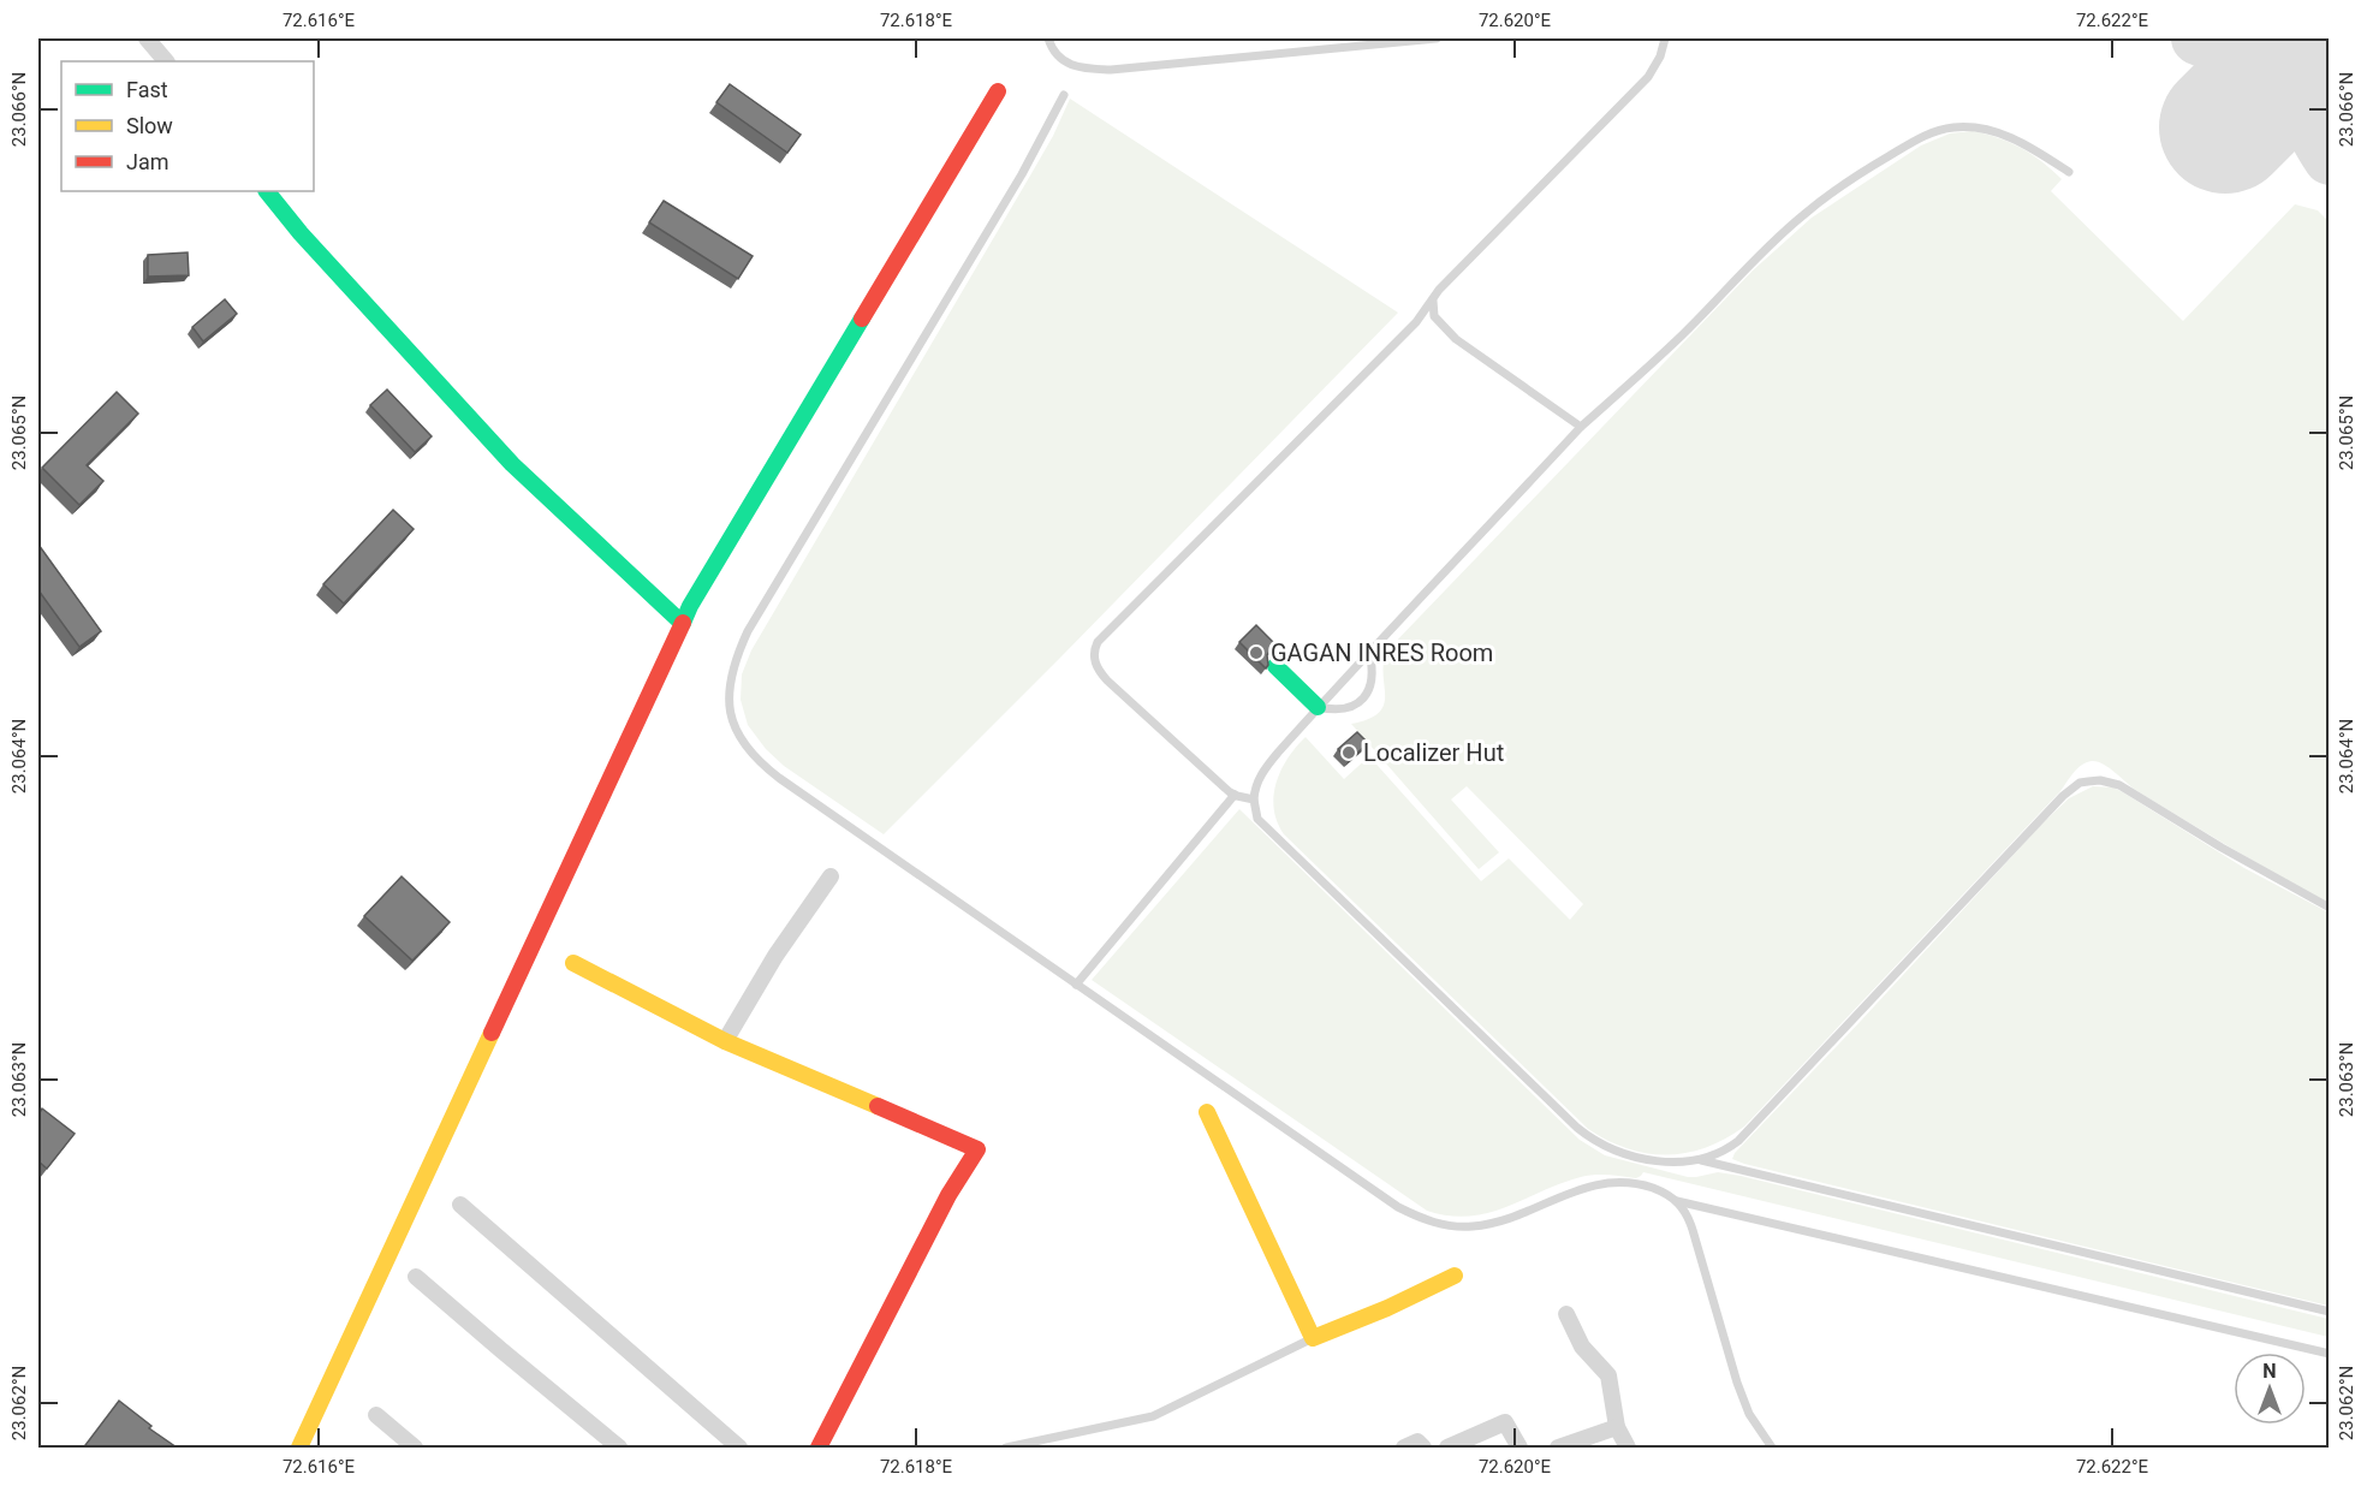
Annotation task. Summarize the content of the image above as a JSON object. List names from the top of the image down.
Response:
{
  "places": ["GAGAN INRES Room", "Localizer Hut"],
  "legend": ["Fast", "Slow", "Jam"],
  "north": "top",
  "coordinates": [
    "72.616°E",
    "72.618°E",
    "72.620°E",
    "72.622°E",
    "23.066°N",
    "23.065°N",
    "23.064°N",
    "23.063°N",
    "23.062°N"
  ]
}
